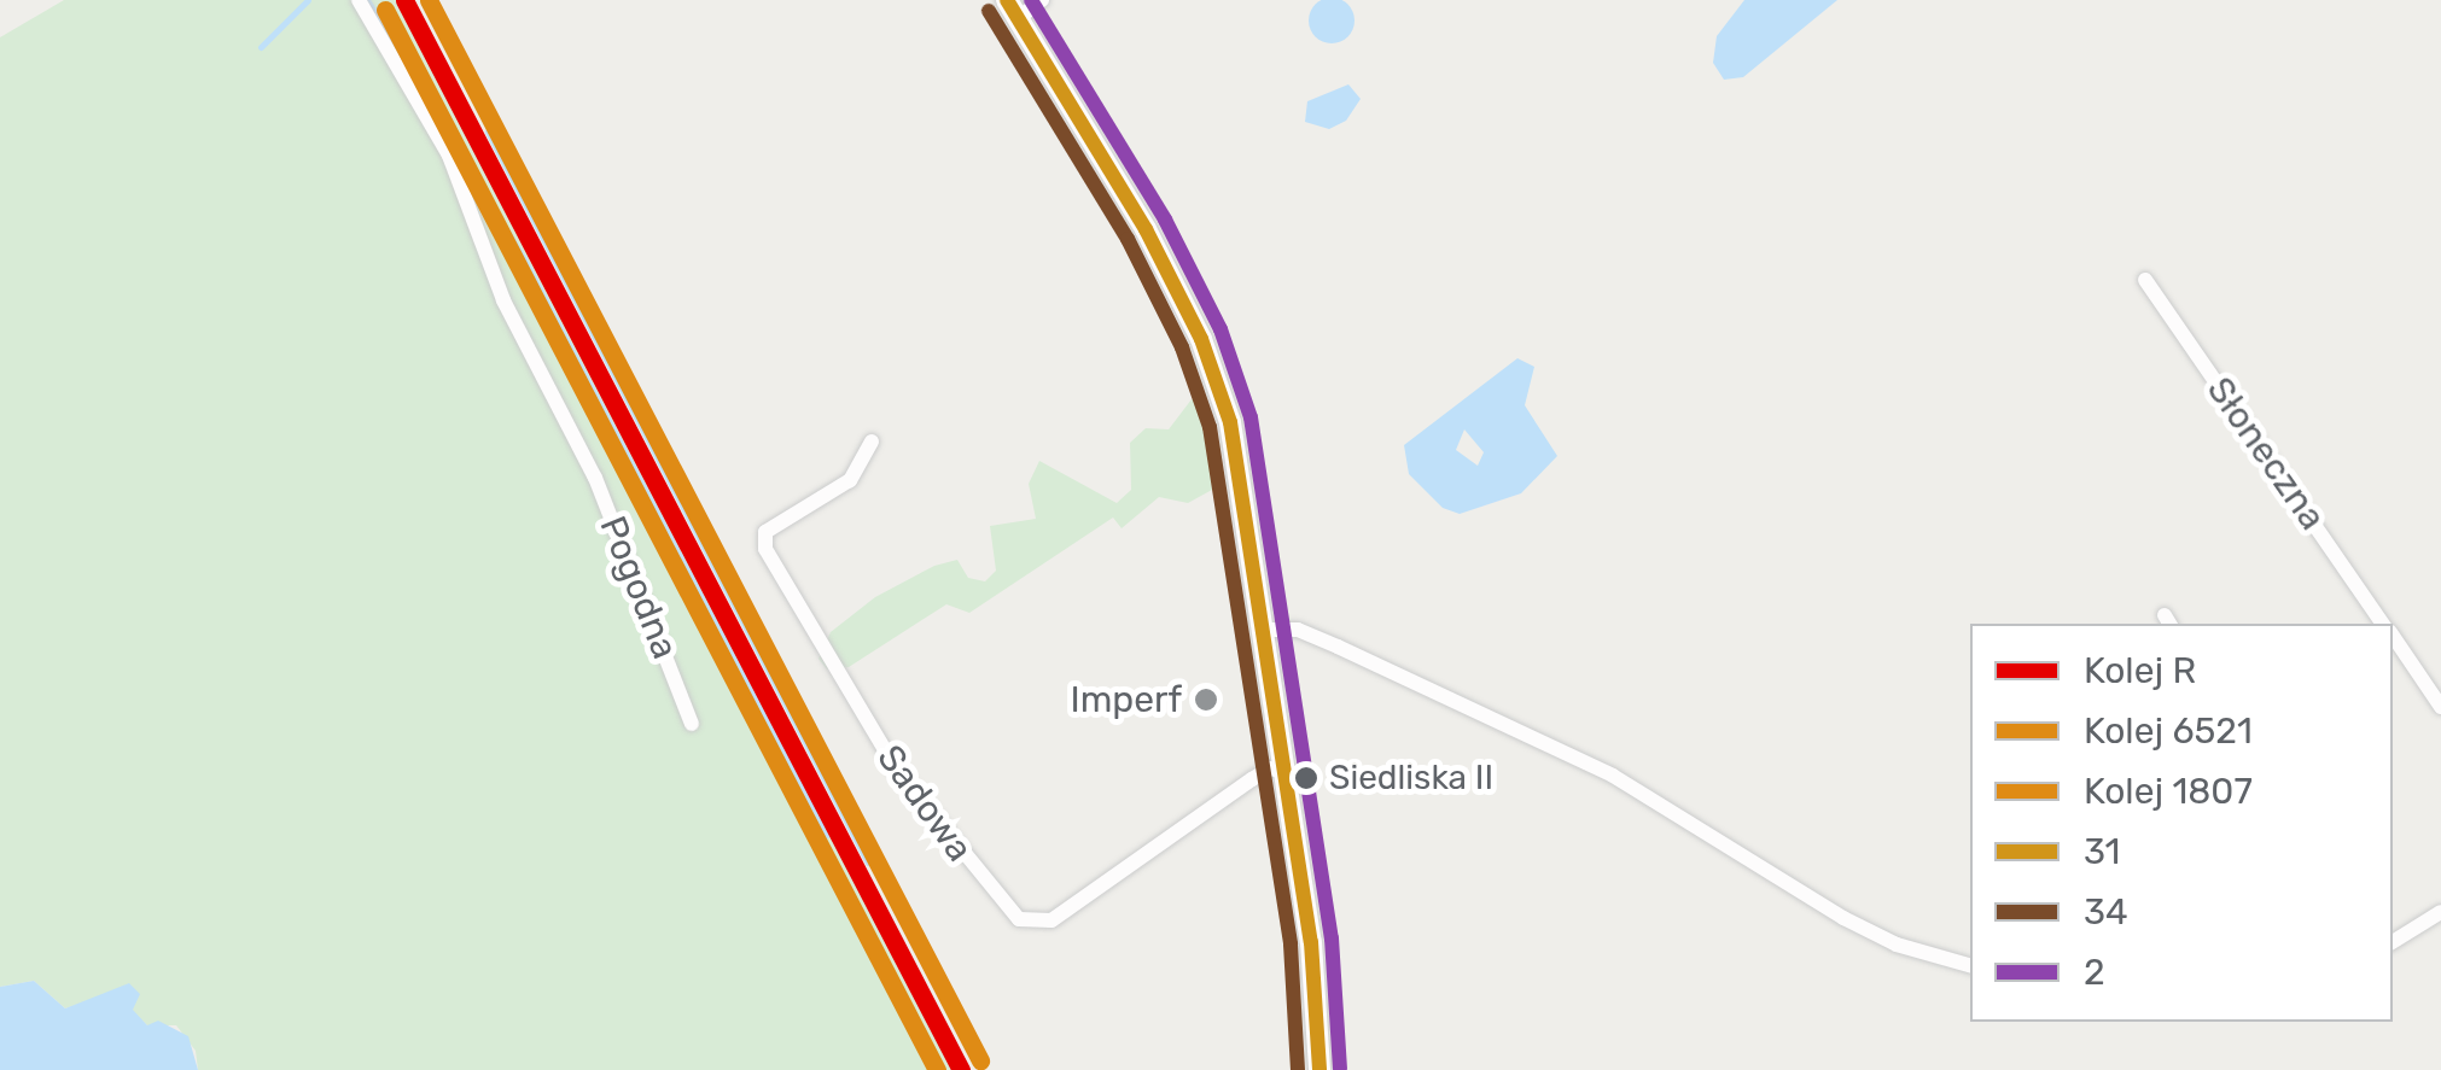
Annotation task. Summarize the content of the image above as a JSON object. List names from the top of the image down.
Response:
{
  "streets": {
    "street": ["Słoneczna", "Pogodna", "Sadowa"]
  },
  "places": ["Imperf", "Siedliska II"],
  "lines": [
    "rail line R",
    "rail line 1807",
    "transit line 31",
    "transit line 2",
    "rail line 6521",
    "transit line 34"
  ],
  "legend": [
    "Kolej R",
    "Kolej 6521",
    "Kolej 1807",
    "31",
    "34",
    "2"
  ]
}
